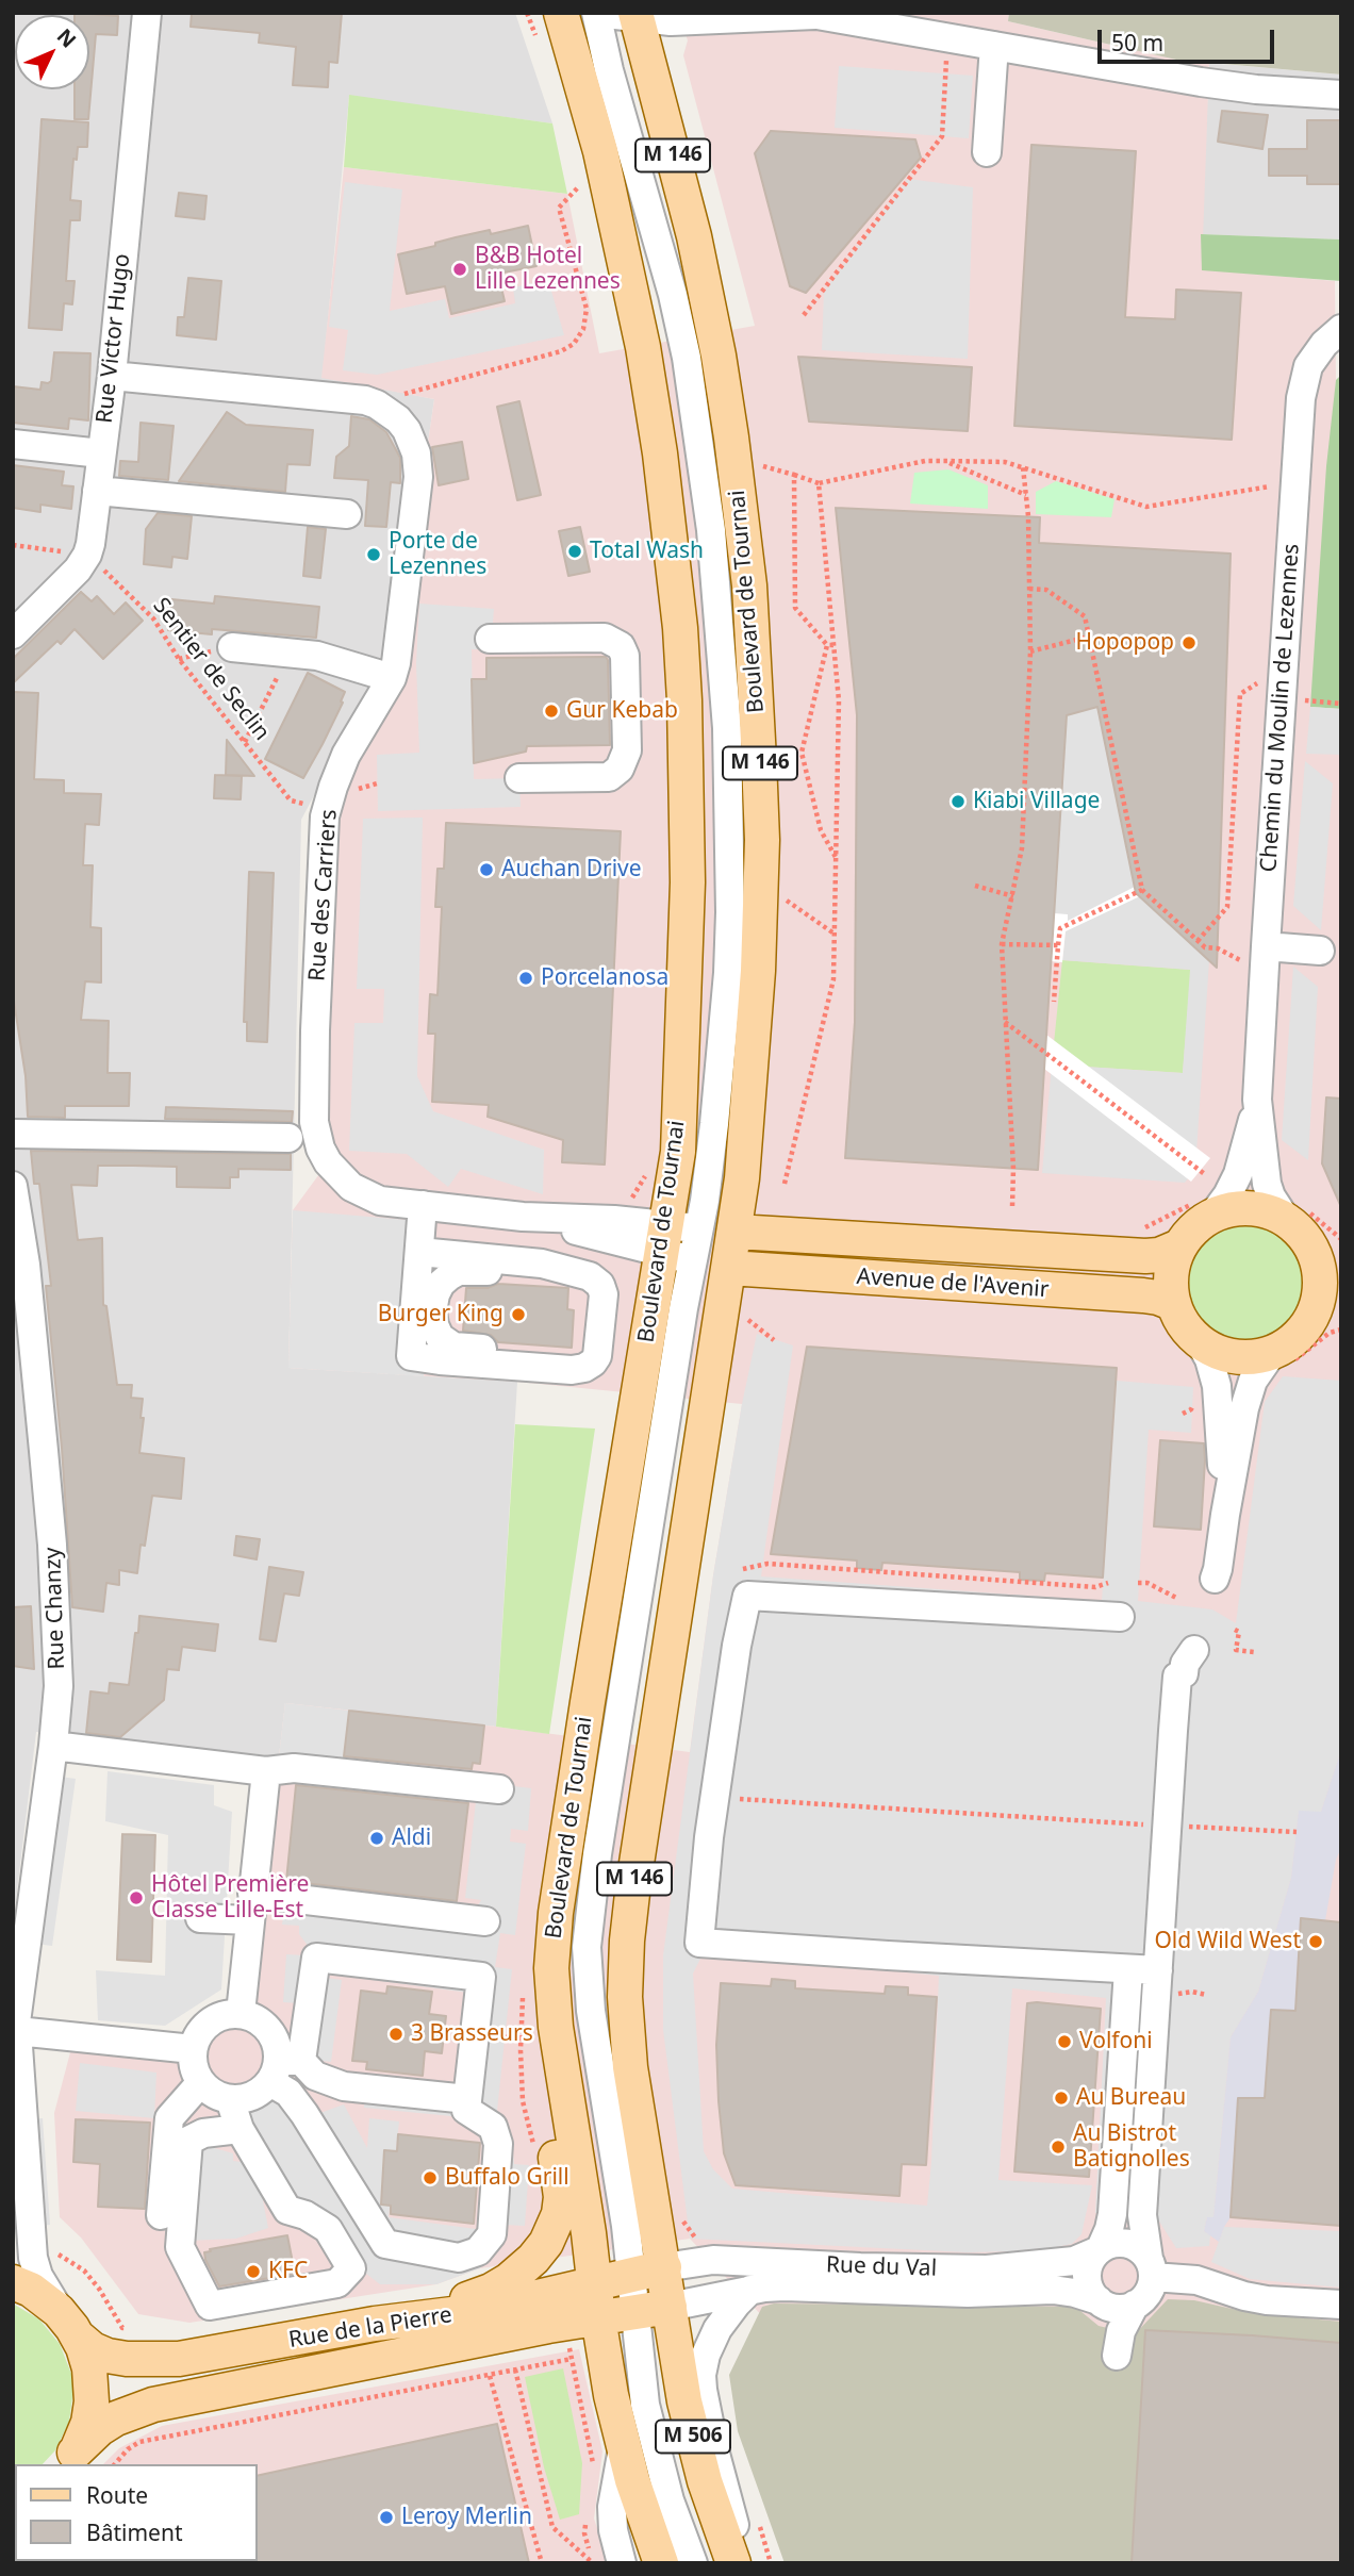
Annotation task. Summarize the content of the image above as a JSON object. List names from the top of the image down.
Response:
{
  "streets": {
    "main road": [
      "M 146",
      "Boulevard de Tournai",
      "Avenue de l'Avenir",
      "Rue de la Pierre",
      "M 506"
    ],
    "street": [
      "Rue Victor Hugo",
      "Chemin du Moulin de Lezennes",
      "Rue des Carriers",
      "Rue Chanzy",
      "Rue du Val"
    ],
    "path": ["Sentier de Seclin"]
  },
  "crossings": [
    ["M 146", "Boulevard de Tournai"],
    ["M 146", "Rue de la Pierre"],
    ["Rue Victor Hugo", "Sentier de Seclin"],
    ["Rue Victor Hugo", "Rue des Carriers"],
    ["Boulevard de Tournai", "Rue des Carriers"],
    ["Boulevard de Tournai", "Avenue de l'Avenir"],
    ["Boulevard de Tournai", "Rue du Val"],
    ["Boulevard de Tournai", "Rue de la Pierre"],
    ["Sentier de Seclin", "Rue des Carriers"],
    ["Chemin du Moulin de Lezennes", "Avenue de l'Avenir"],
    ["Rue des Carriers", "Avenue de l'Avenir"],
    ["Rue du Val", "Rue de la Pierre"],
    ["Rue du Val", "M 506"]
  ],
  "places": [
    "B&B Hotel Lille Lezennes",
    "Total Wash",
    "Porte de Lezennes",
    "Hopopop",
    "Gur Kebab",
    "Kiabi Village",
    "Auchan Drive",
    "Porcelanosa",
    "Burger King",
    "Aldi",
    "Hôtel Première Classe Lille-Est",
    "Old Wild West",
    "3 Brasseurs",
    "Volfoni",
    "Au Bureau",
    "Au Bistrot Batignolles",
    "Buffalo Grill",
    "KFC",
    "Leroy Merlin"
  ],
  "legend": ["Route", "Bâtiment"],
  "scale_bar": "50 m",
  "north": "top right"
}
